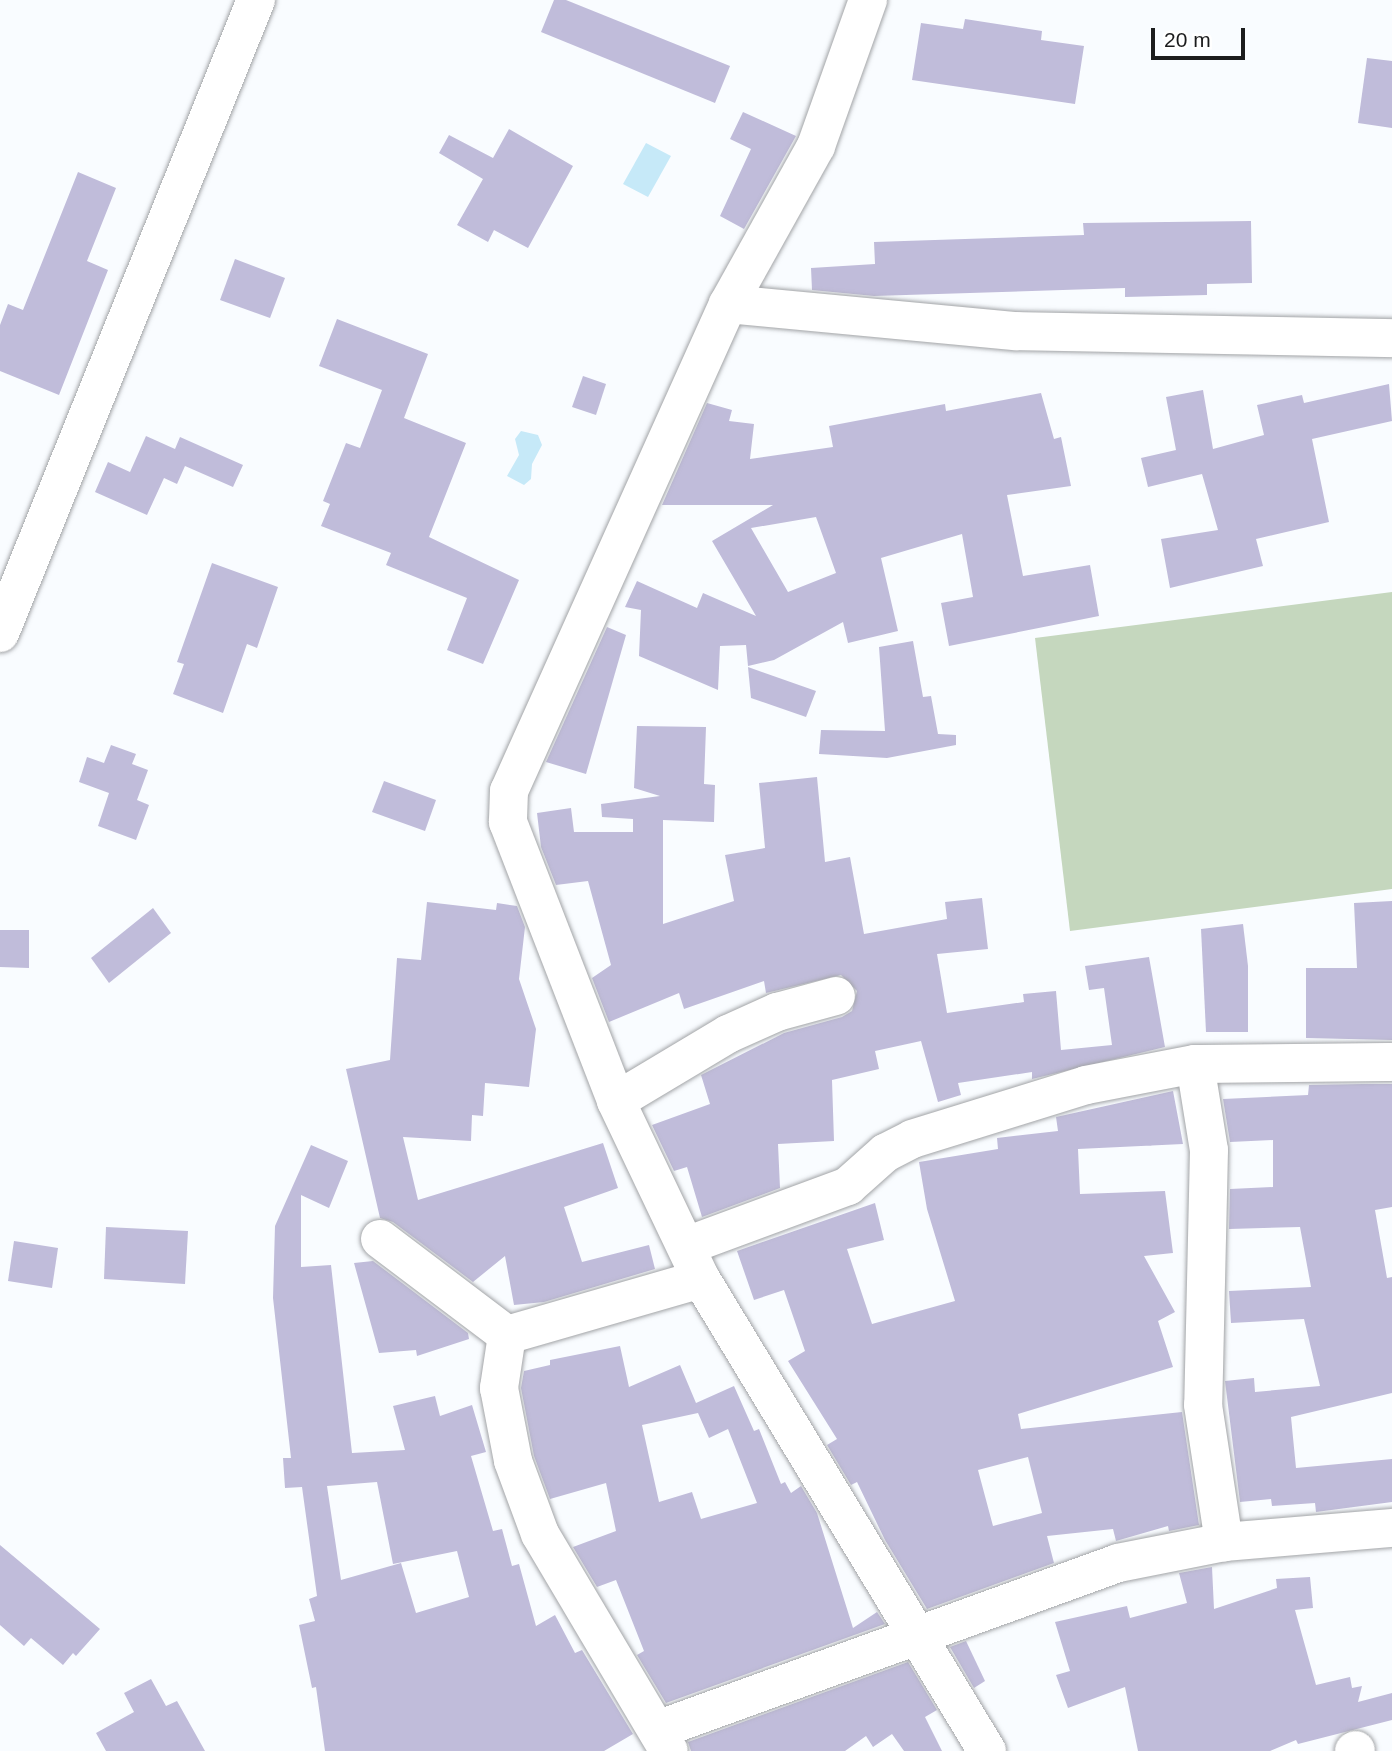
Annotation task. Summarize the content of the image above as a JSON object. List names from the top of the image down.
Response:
{
  "scale_bar": "20 m"
}
